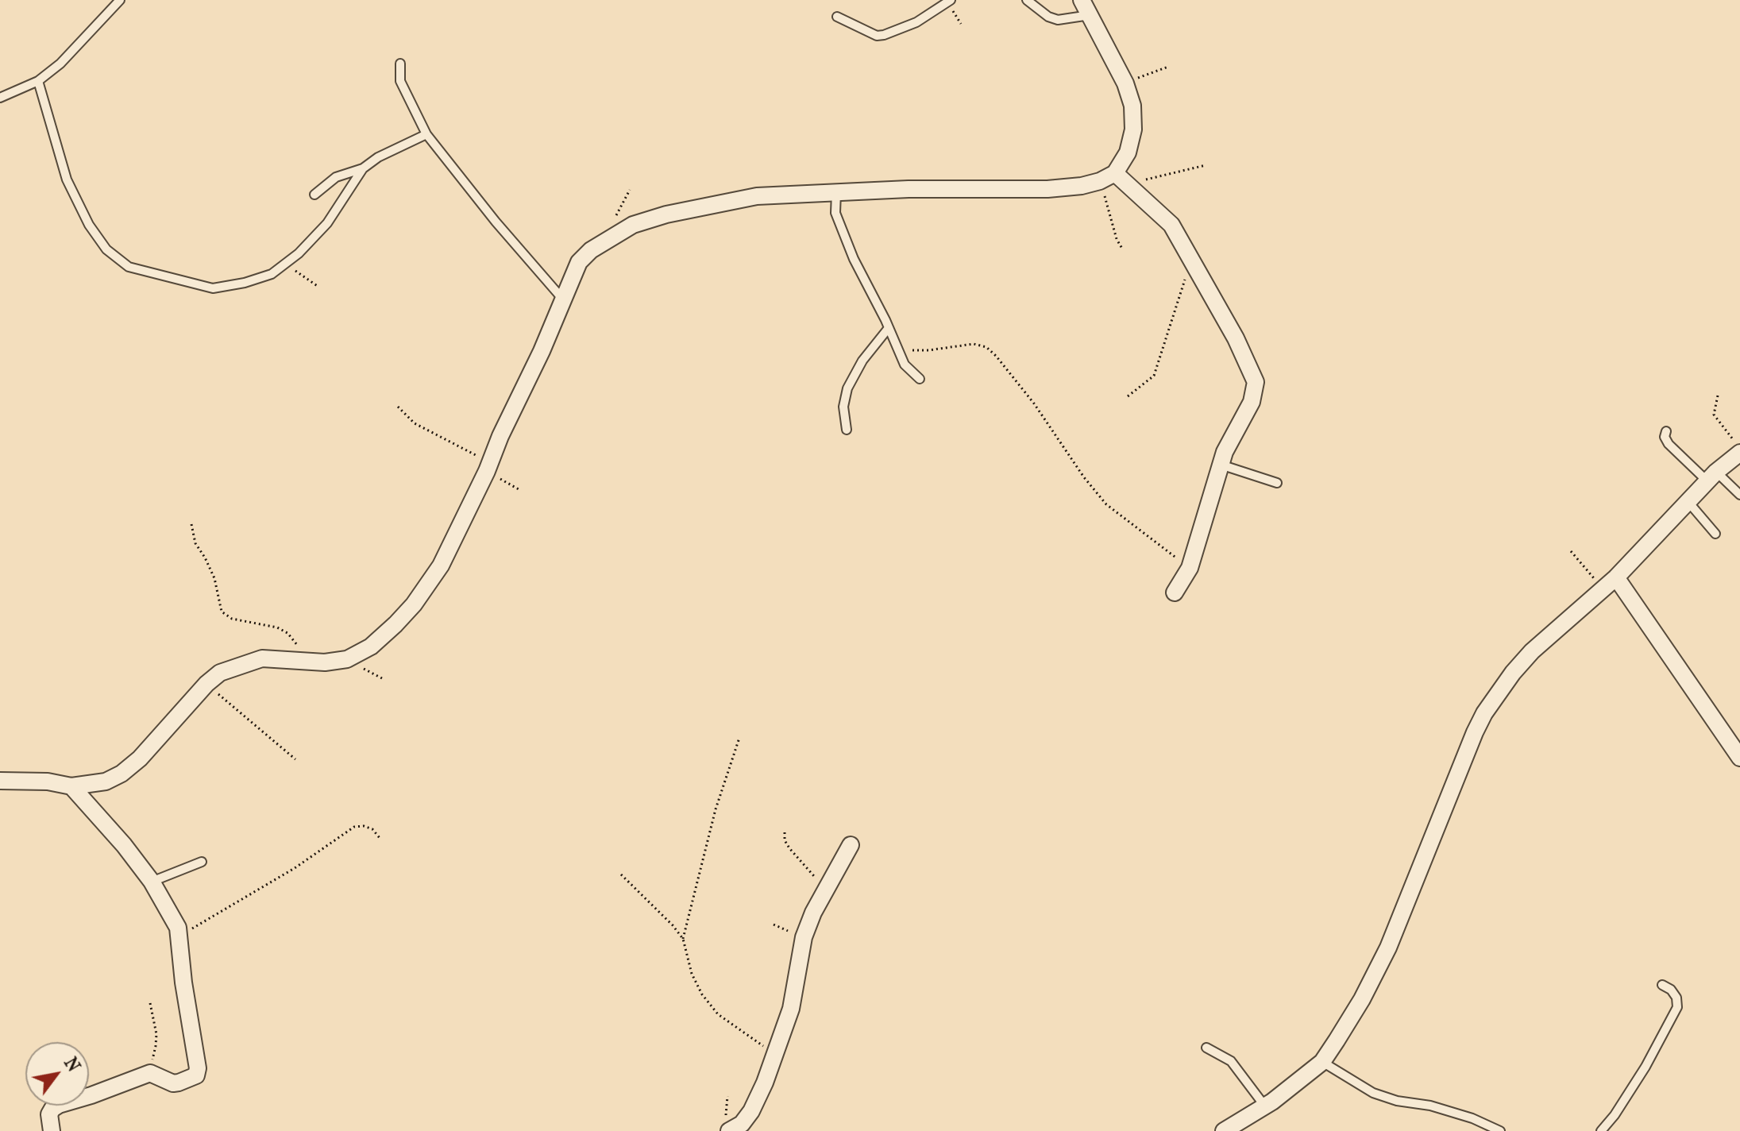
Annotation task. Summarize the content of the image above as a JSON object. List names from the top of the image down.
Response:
{
  "north": "top right"
}
